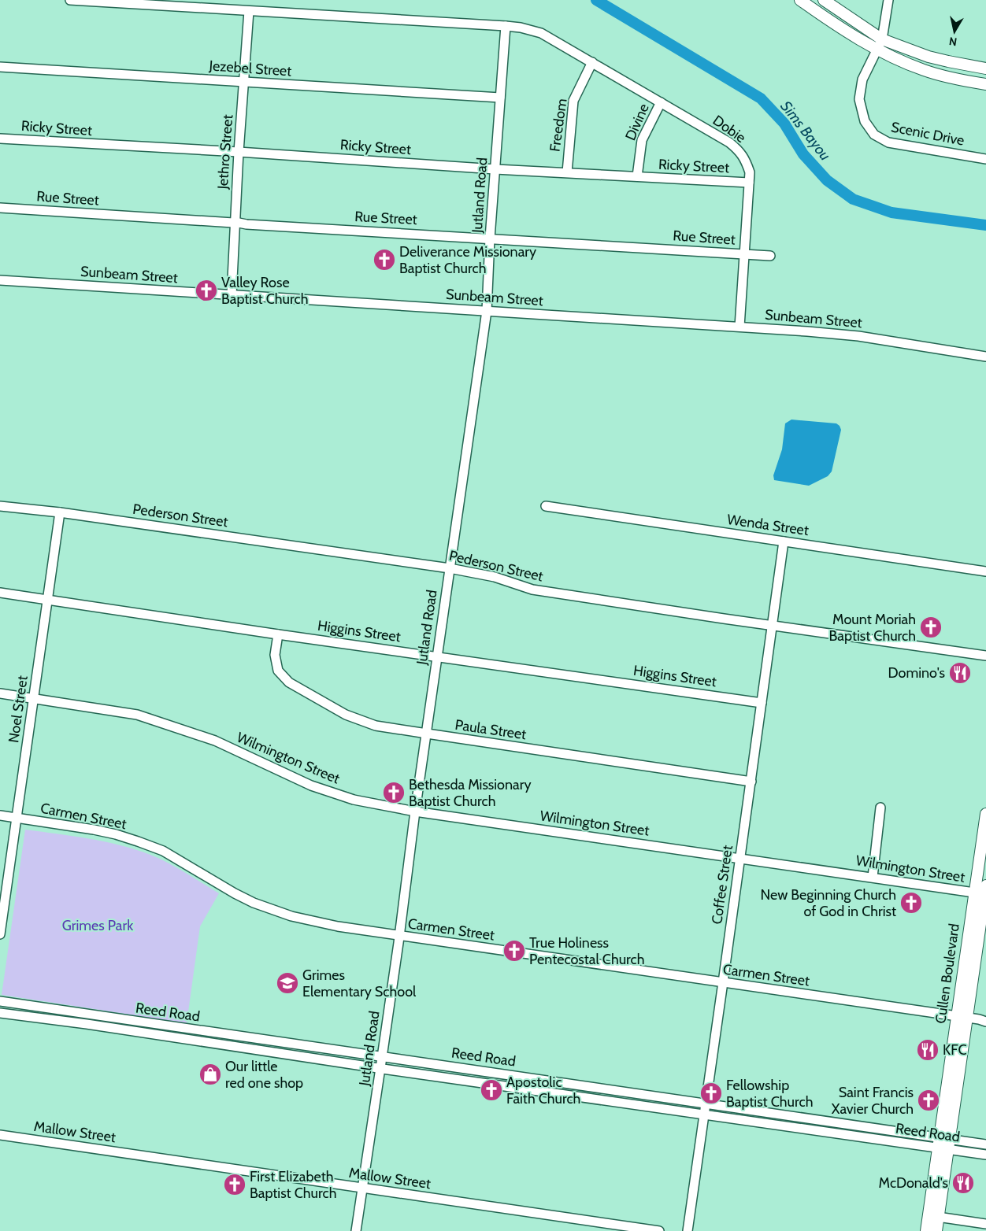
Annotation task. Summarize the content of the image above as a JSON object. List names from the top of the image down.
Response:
{
  "streets": {
    "main road": ["Cullen Boulevard"],
    "street": [
      "Jezebel Street",
      "Divine",
      "Freedom",
      "Ricky Street",
      "Dobie",
      "Scenic Drive",
      "Jethro Street",
      "Jutland Road",
      "Rue Street",
      "Sunbeam Street",
      "Pederson Street",
      "Wenda Street",
      "Higgins Street",
      "Noel Street",
      "Paula Street",
      "Wilmington Street",
      "Carmen Street",
      "Coffee Street",
      "Reed Road",
      "Mallow Street"
    ]
  },
  "crossings": [
    ["Jezebel Street", "Jethro Street"],
    ["Jezebel Street", "Jutland Road"],
    ["Divine", "Ricky Street"],
    ["Divine", "Dobie"],
    ["Freedom", "Ricky Street"],
    ["Freedom", "Dobie"],
    ["Ricky Street", "Dobie"],
    ["Ricky Street", "Jethro Street"],
    ["Ricky Street", "Jutland Road"],
    ["Dobie", "Jethro Street"],
    ["Dobie", "Jutland Road"],
    ["Dobie", "Rue Street"],
    ["Dobie", "Sunbeam Street"],
    ["Jethro Street", "Rue Street"],
    ["Jethro Street", "Sunbeam Street"],
    ["Jutland Road", "Rue Street"],
    ["Jutland Road", "Sunbeam Street"],
    ["Jutland Road", "Pederson Street"],
    ["Jutland Road", "Higgins Street"],
    ["Jutland Road", "Paula Street"],
    ["Jutland Road", "Wilmington Street"],
    ["Jutland Road", "Carmen Street"],
    ["Jutland Road", "Reed Road"],
    ["Jutland Road", "Mallow Street"],
    ["Pederson Street", "Noel Street"],
    ["Pederson Street", "Coffee Street"],
    ["Wenda Street", "Coffee Street"],
    ["Higgins Street", "Noel Street"],
    ["Higgins Street", "Paula Street"],
    ["Higgins Street", "Coffee Street"],
    ["Noel Street", "Wilmington Street"],
    ["Noel Street", "Carmen Street"],
    ["Paula Street", "Coffee Street"],
    ["Wilmington Street", "Coffee Street"],
    ["Wilmington Street", "Cullen Boulevard"],
    ["Carmen Street", "Coffee Street"],
    ["Carmen Street", "Cullen Boulevard"],
    ["Coffee Street", "Reed Road"],
    ["Cullen Boulevard", "Reed Road"]
  ],
  "water": ["Sims Bayou"],
  "parks": ["Grimes Park"],
  "places": {
    "church": [
      "Deliverance Missionary Baptist Church",
      "Valley Rose Baptist Church",
      "Mount Moriah Baptist Church",
      "Bethesda Missionary Baptist Church",
      "New Beginning Church of God in Christ",
      "True Holiness Pentecostal Church",
      "Apostolic Faith Church",
      "Fellowship Baptist Church",
      "Saint Francis Xavier Church",
      "First Elizabeth Baptist Church"
    ],
    "restaurant": ["Domino's", "KFC", "McDonald's"],
    "school or university": ["Grimes Elementary School"],
    "shop": ["Our little red one shop"]
  },
  "north": "bottom"
}
